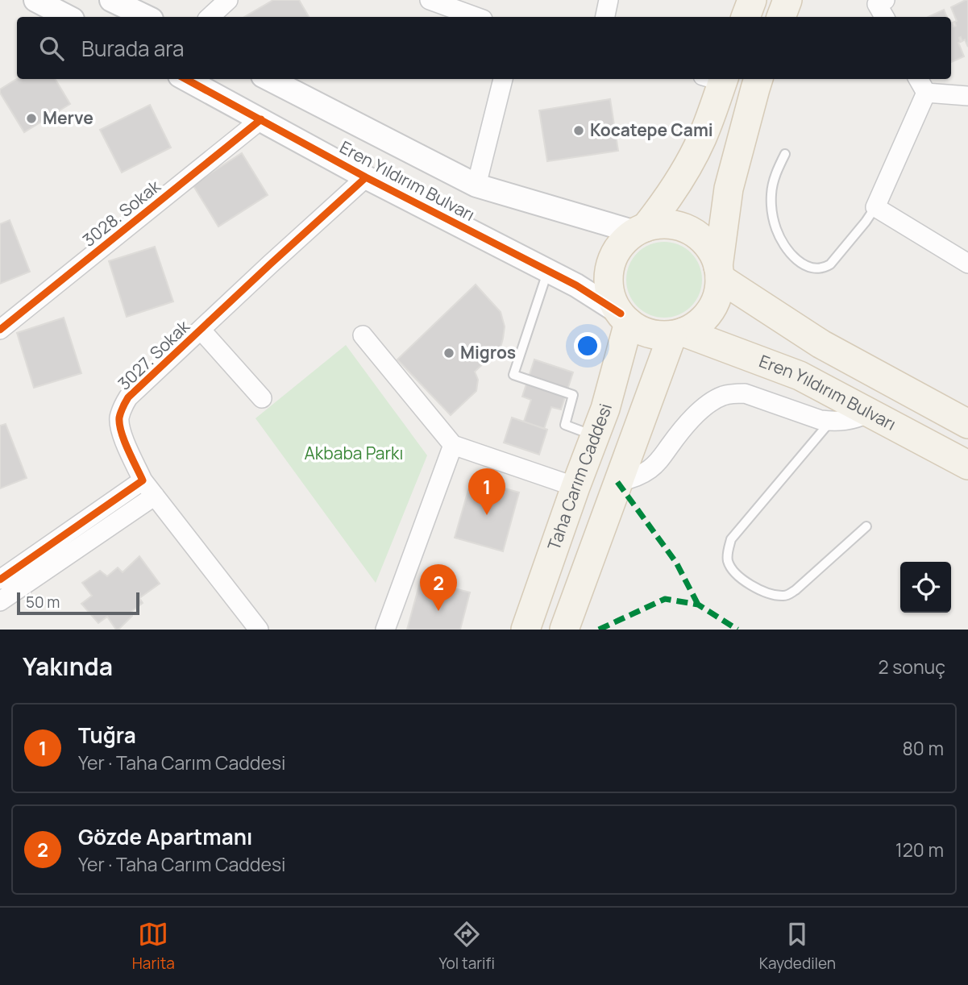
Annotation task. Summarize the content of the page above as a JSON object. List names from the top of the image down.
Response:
{
  "streets": {
    "main road": ["Eren Yıldırım Bulvarı", "Taha Carım Caddesi"],
    "street": ["3028. Sokak", "3027. Sokak"]
  },
  "crossings": [
    ["Eren Yıldırım Bulvarı", "3028. Sokak"],
    ["Eren Yıldırım Bulvarı", "3027. Sokak"],
    ["Eren Yıldırım Bulvarı", "Taha Carım Caddesi"]
  ],
  "parks": ["Akbaba Parkı"],
  "places": ["Merve", "Kocatepe Cami", "Migros"],
  "scale_bar": "50 m",
  "page": {
    "search": "Burada ara",
    "pins": ["1", "2"],
    "scale": "50 m",
    "heading": ["Yakında", "2 sonuç"],
    "list": [
      {
        "mark": "1",
        "name": "Tuğra",
        "note": "Yer · Taha Carım Caddesi",
        "value": "80 m"
      },
      {
        "mark": "2",
        "name": "Gözde Apartmanı",
        "note": "Yer · Taha Carım Caddesi",
        "value": "120 m"
      }
    ],
    "nav": ["Harita", "Yol tarifi", "Kaydedilen"]
  }
}
